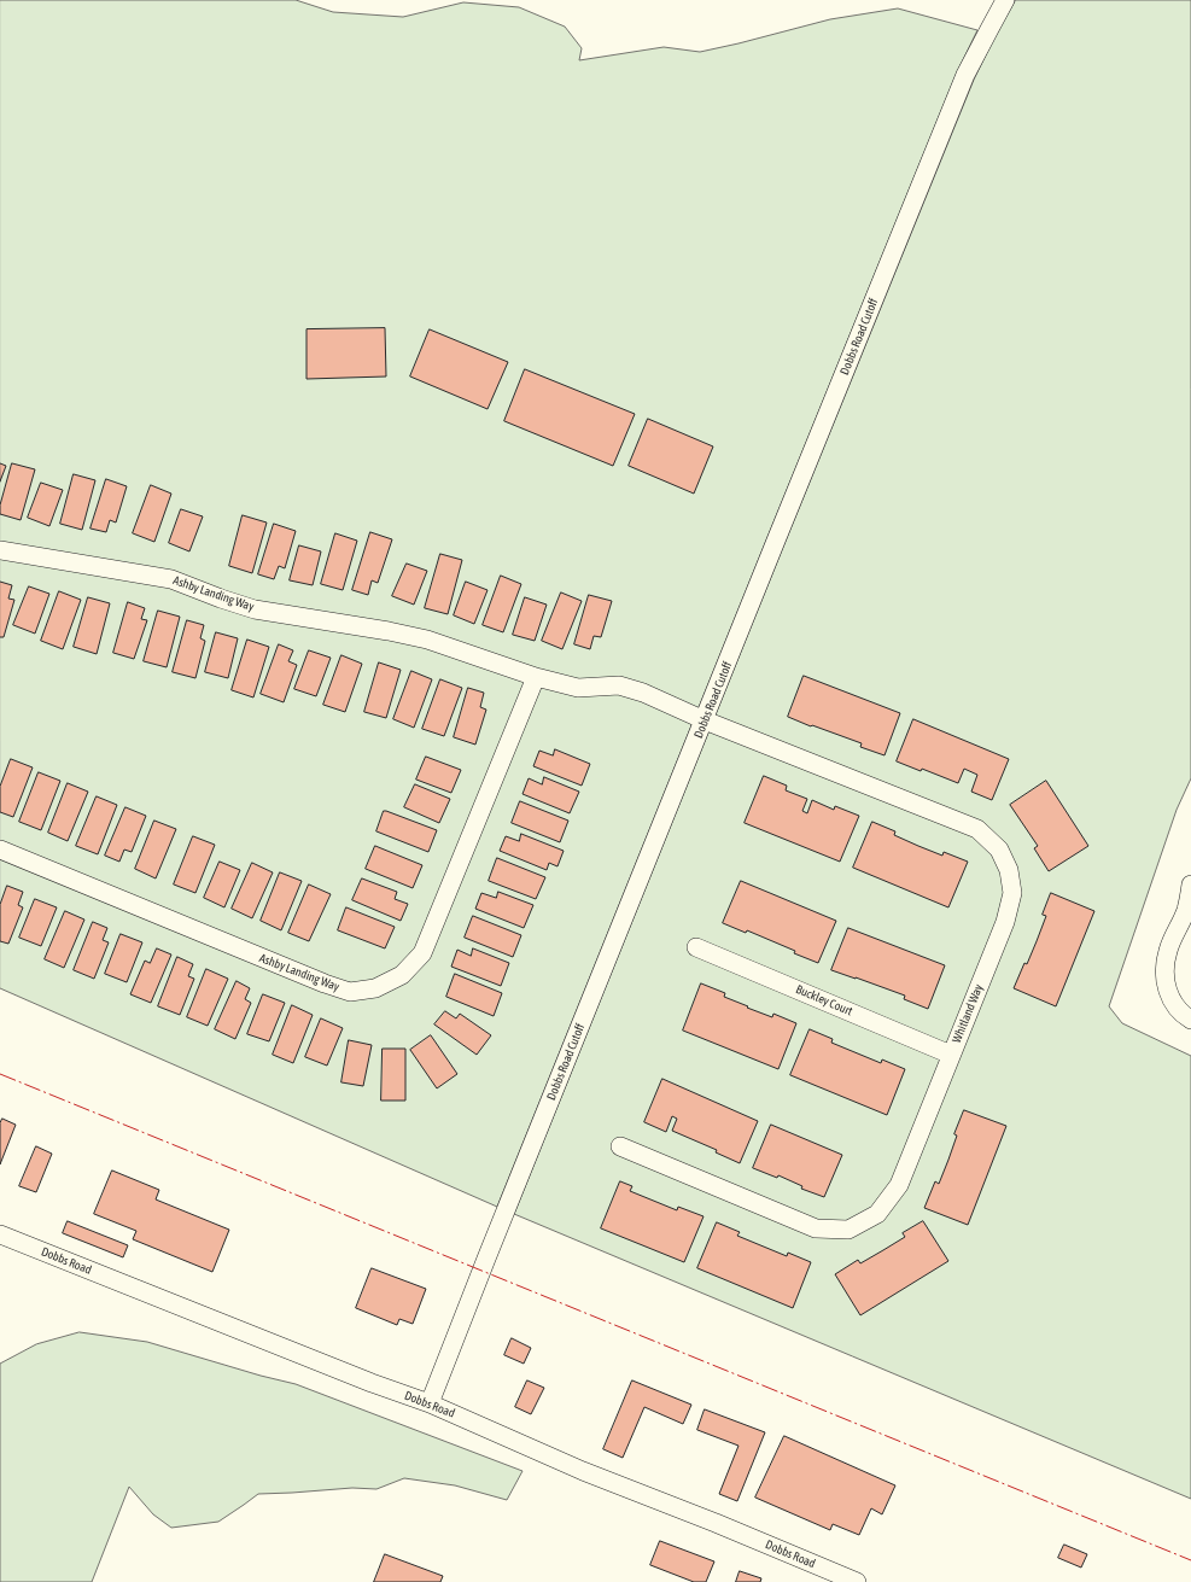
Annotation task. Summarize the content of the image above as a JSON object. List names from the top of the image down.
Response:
{
  "streets": {
    "street": [
      "Dobbs Road Cutoff",
      "Ashby Landing Way",
      "Buckley Court",
      "Whitland Way",
      "Dobbs Road"
    ]
  },
  "crossings": [
    ["Dobbs Road Cutoff", "Ashby Landing Way"],
    ["Dobbs Road Cutoff", "Whitland Way"],
    ["Dobbs Road Cutoff", "Dobbs Road"],
    ["Ashby Landing Way", "Whitland Way"],
    ["Buckley Court", "Whitland Way"]
  ]
}
